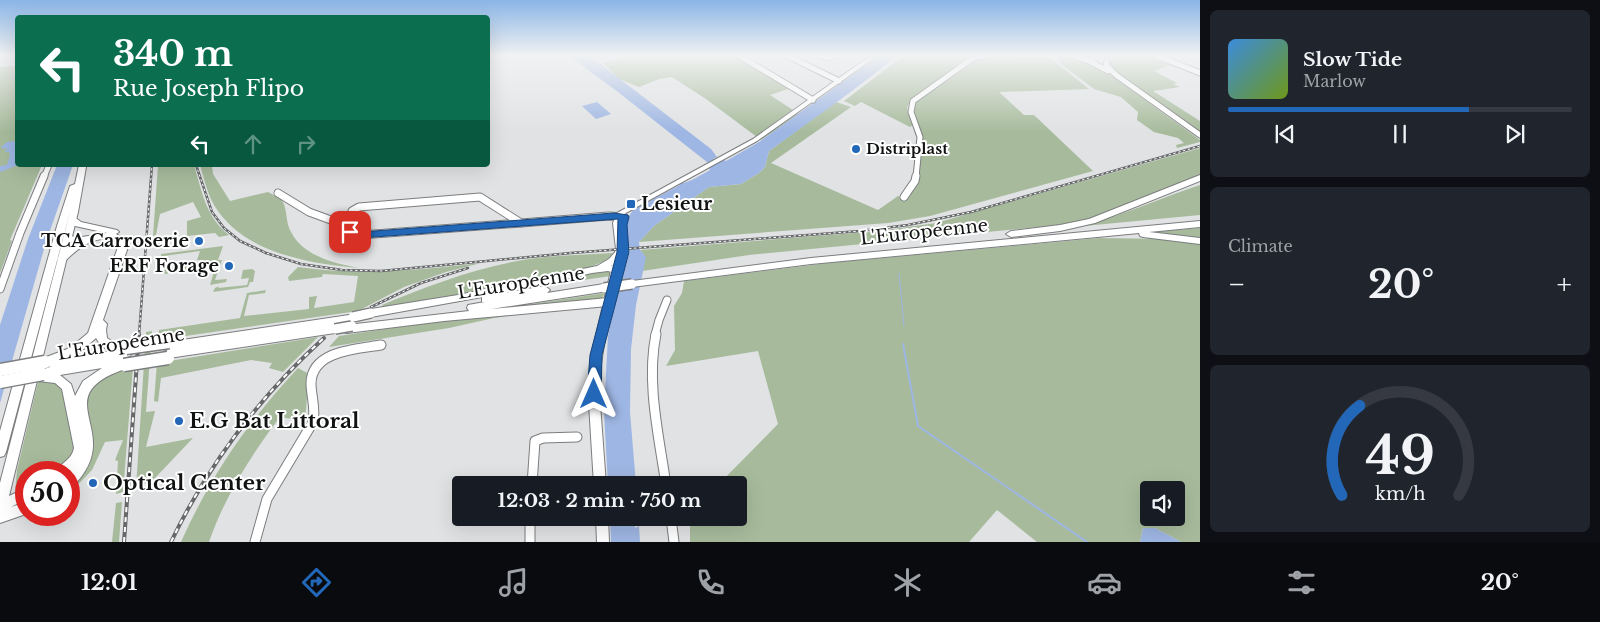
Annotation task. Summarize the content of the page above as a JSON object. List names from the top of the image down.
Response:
{
  "streets": {
    "highway": ["L'Européenne"]
  },
  "places": {
    "other": [
      "Distriplast",
      "TCA Carroserie",
      "ERF Forage",
      "E.G Bat Littoral",
      "Optical Center"
    ],
    "transit": ["Lesieur"]
  },
  "page": {
    "turn": ["340 m", "Rue Joseph Flipo"],
    "song": ["Slow Tide", "Marlow"],
    "tile": "Climate",
    "heat": ["−", "20°", "+"],
    "limit": "50",
    "trip": "12:03 · 2 min · 750 m",
    "tabs": ["12:01", "20°"],
    "gauge": ["49", "km/h"]
  }
}
